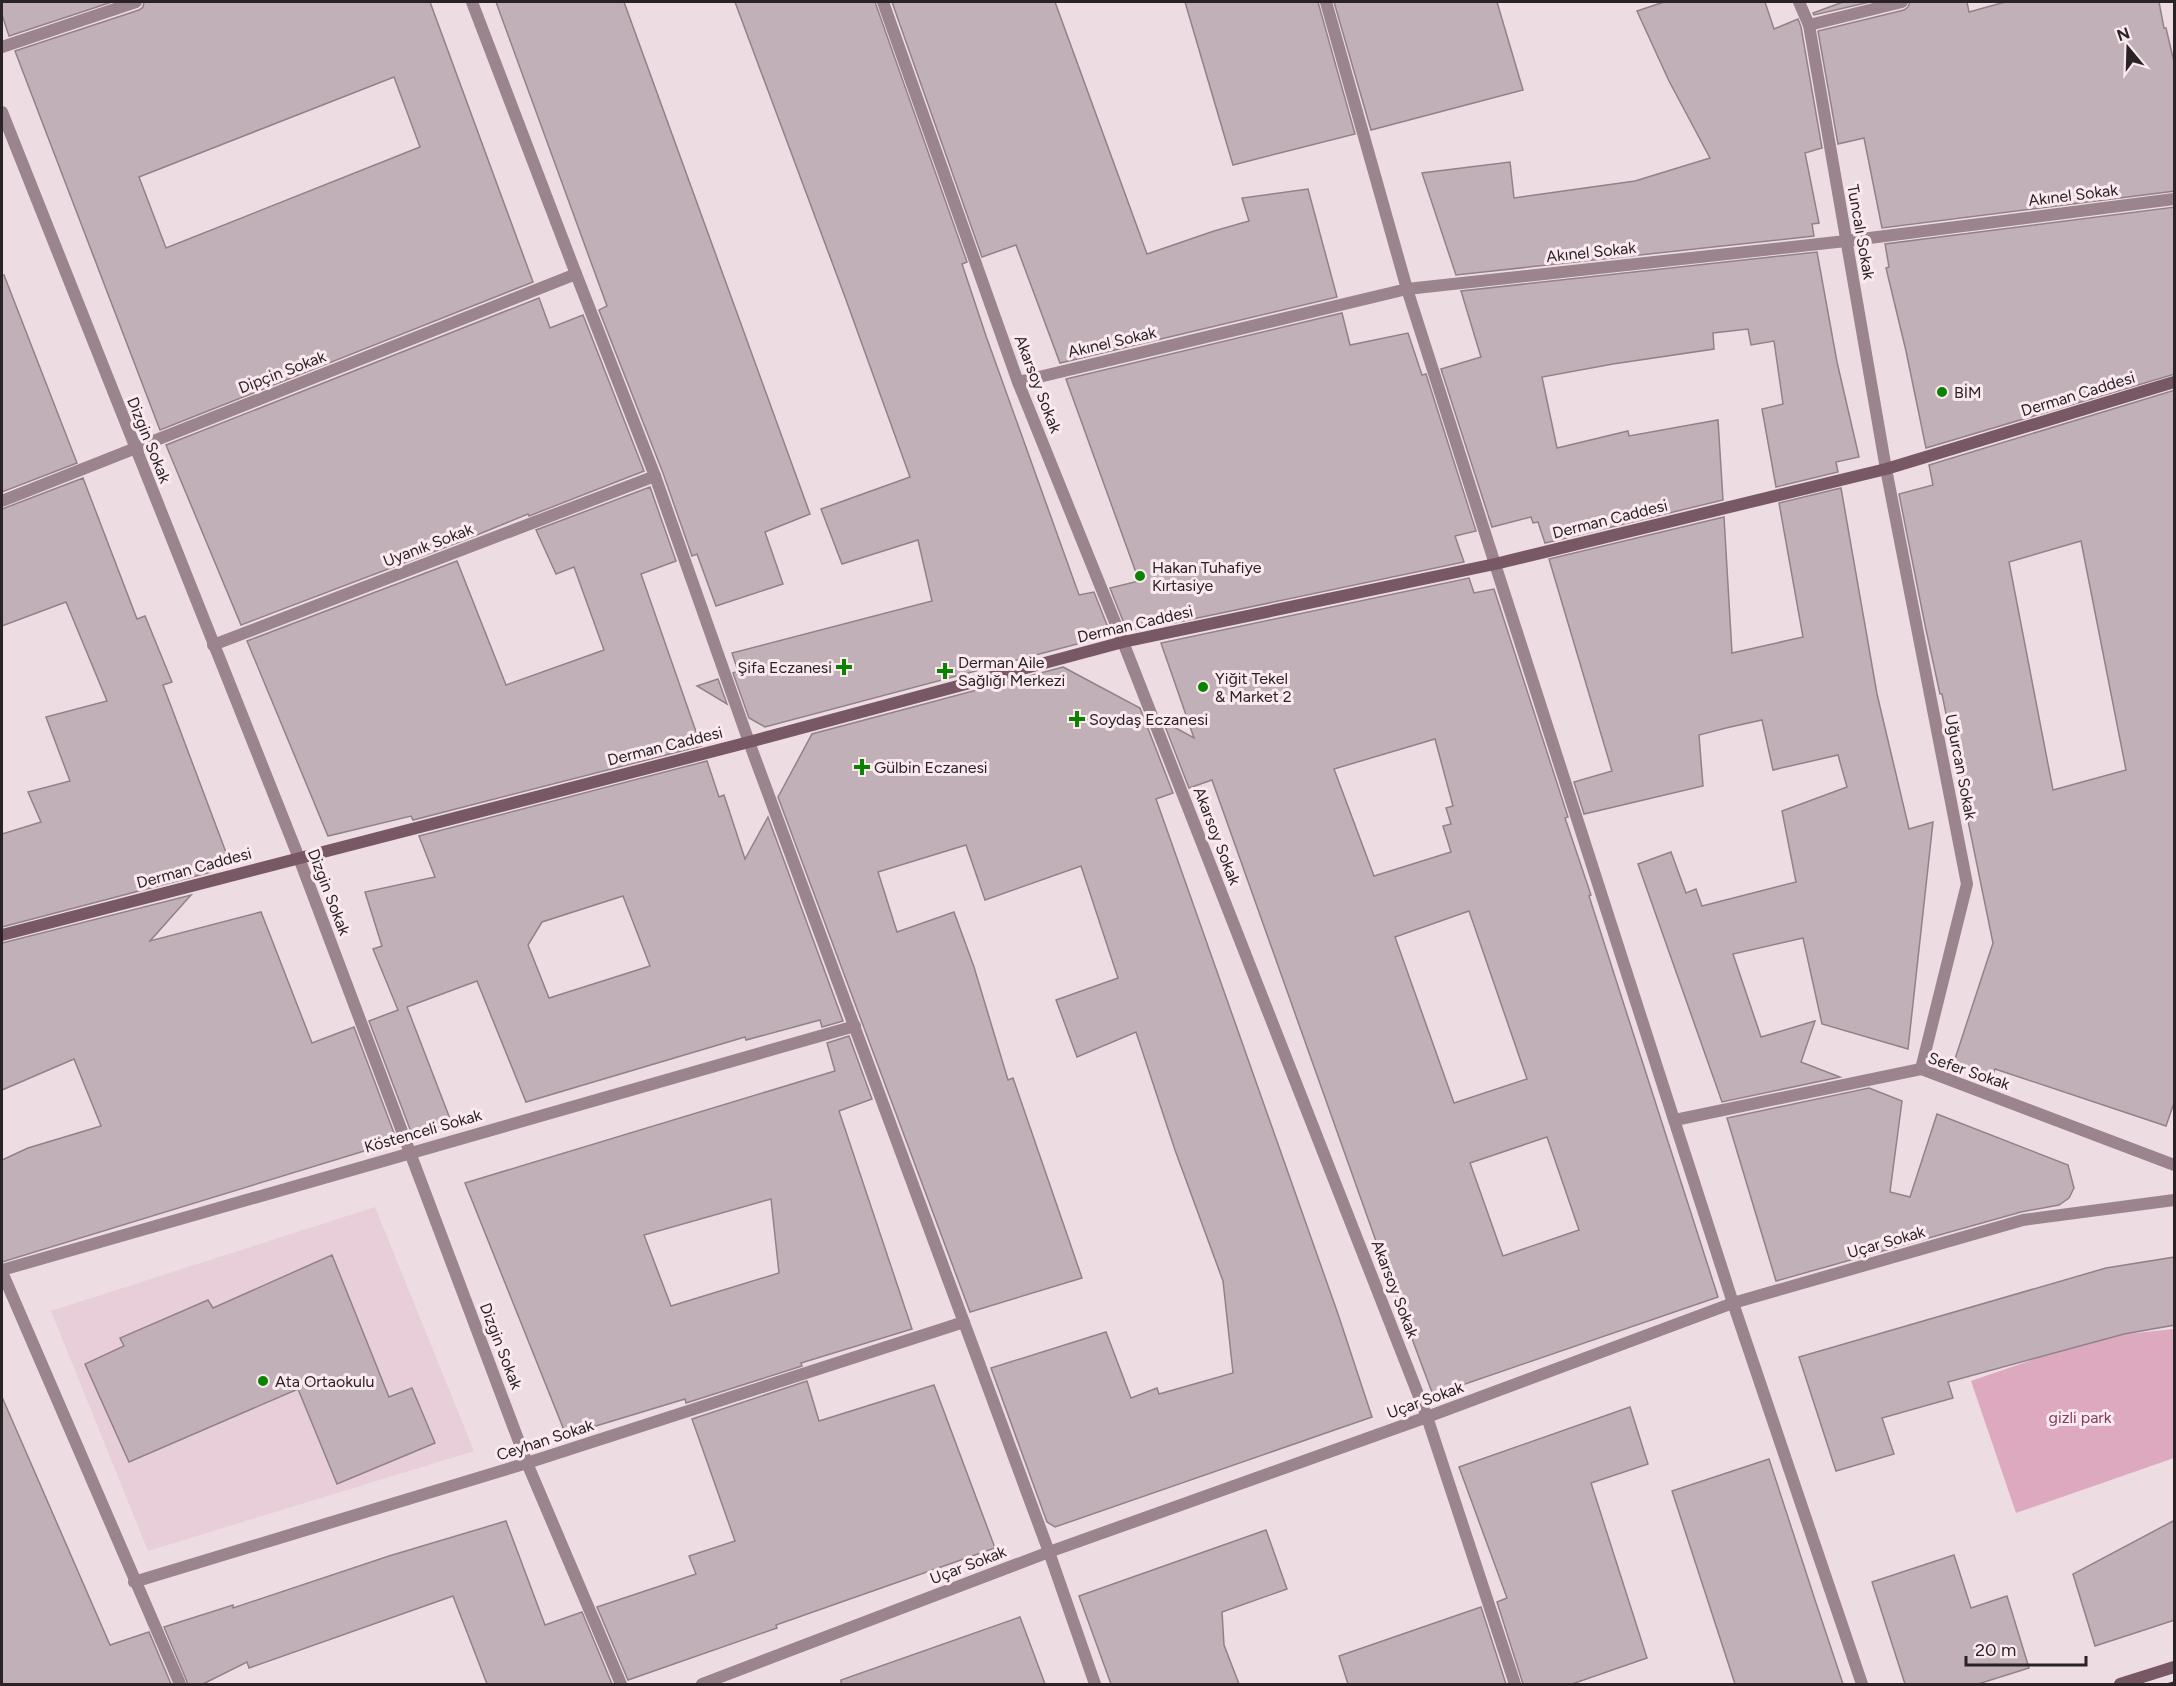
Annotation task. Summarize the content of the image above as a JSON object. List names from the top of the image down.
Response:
{
  "streets": {
    "main road": ["Derman Caddesi"],
    "street": [
      "Akınel Sokak",
      "Tuncalı Sokak",
      "Dipçin Sokak",
      "Akarsoy Sokak",
      "Dizgin Sokak",
      "Uyanık Sokak",
      "Uğurcan Sokak",
      "Sefer Sokak",
      "Köstenceli Sokak",
      "Uçar Sokak",
      "Ceyhan Sokak"
    ]
  },
  "crossings": [
    ["Akınel Sokak", "Tuncalı Sokak"],
    ["Akınel Sokak", "Akarsoy Sokak"],
    ["Tuncalı Sokak", "Derman Caddesi"],
    ["Tuncalı Sokak", "Uğurcan Sokak"],
    ["Dipçin Sokak", "Dizgin Sokak"],
    ["Akarsoy Sokak", "Derman Caddesi"],
    ["Akarsoy Sokak", "Uçar Sokak"],
    ["Derman Caddesi", "Dizgin Sokak"],
    ["Derman Caddesi", "Uğurcan Sokak"],
    ["Dizgin Sokak", "Uyanık Sokak"],
    ["Dizgin Sokak", "Köstenceli Sokak"],
    ["Dizgin Sokak", "Ceyhan Sokak"],
    ["Uğurcan Sokak", "Sefer Sokak"]
  ],
  "parks": ["gizli park"],
  "places": {
    "other": [
      "BİM",
      "Hakan Tuhafiye Kırtasiye",
      "Yiğit Tekel & Market 2",
      "Ata Ortaokulu"
    ],
    "health": [
      "Şifa Eczanesi",
      "Derman Aile Sağlığı Merkezi",
      "Soydaş Eczanesi",
      "Gülbin Eczanesi"
    ]
  },
  "scale_bar": "20 m",
  "north": "top"
}
